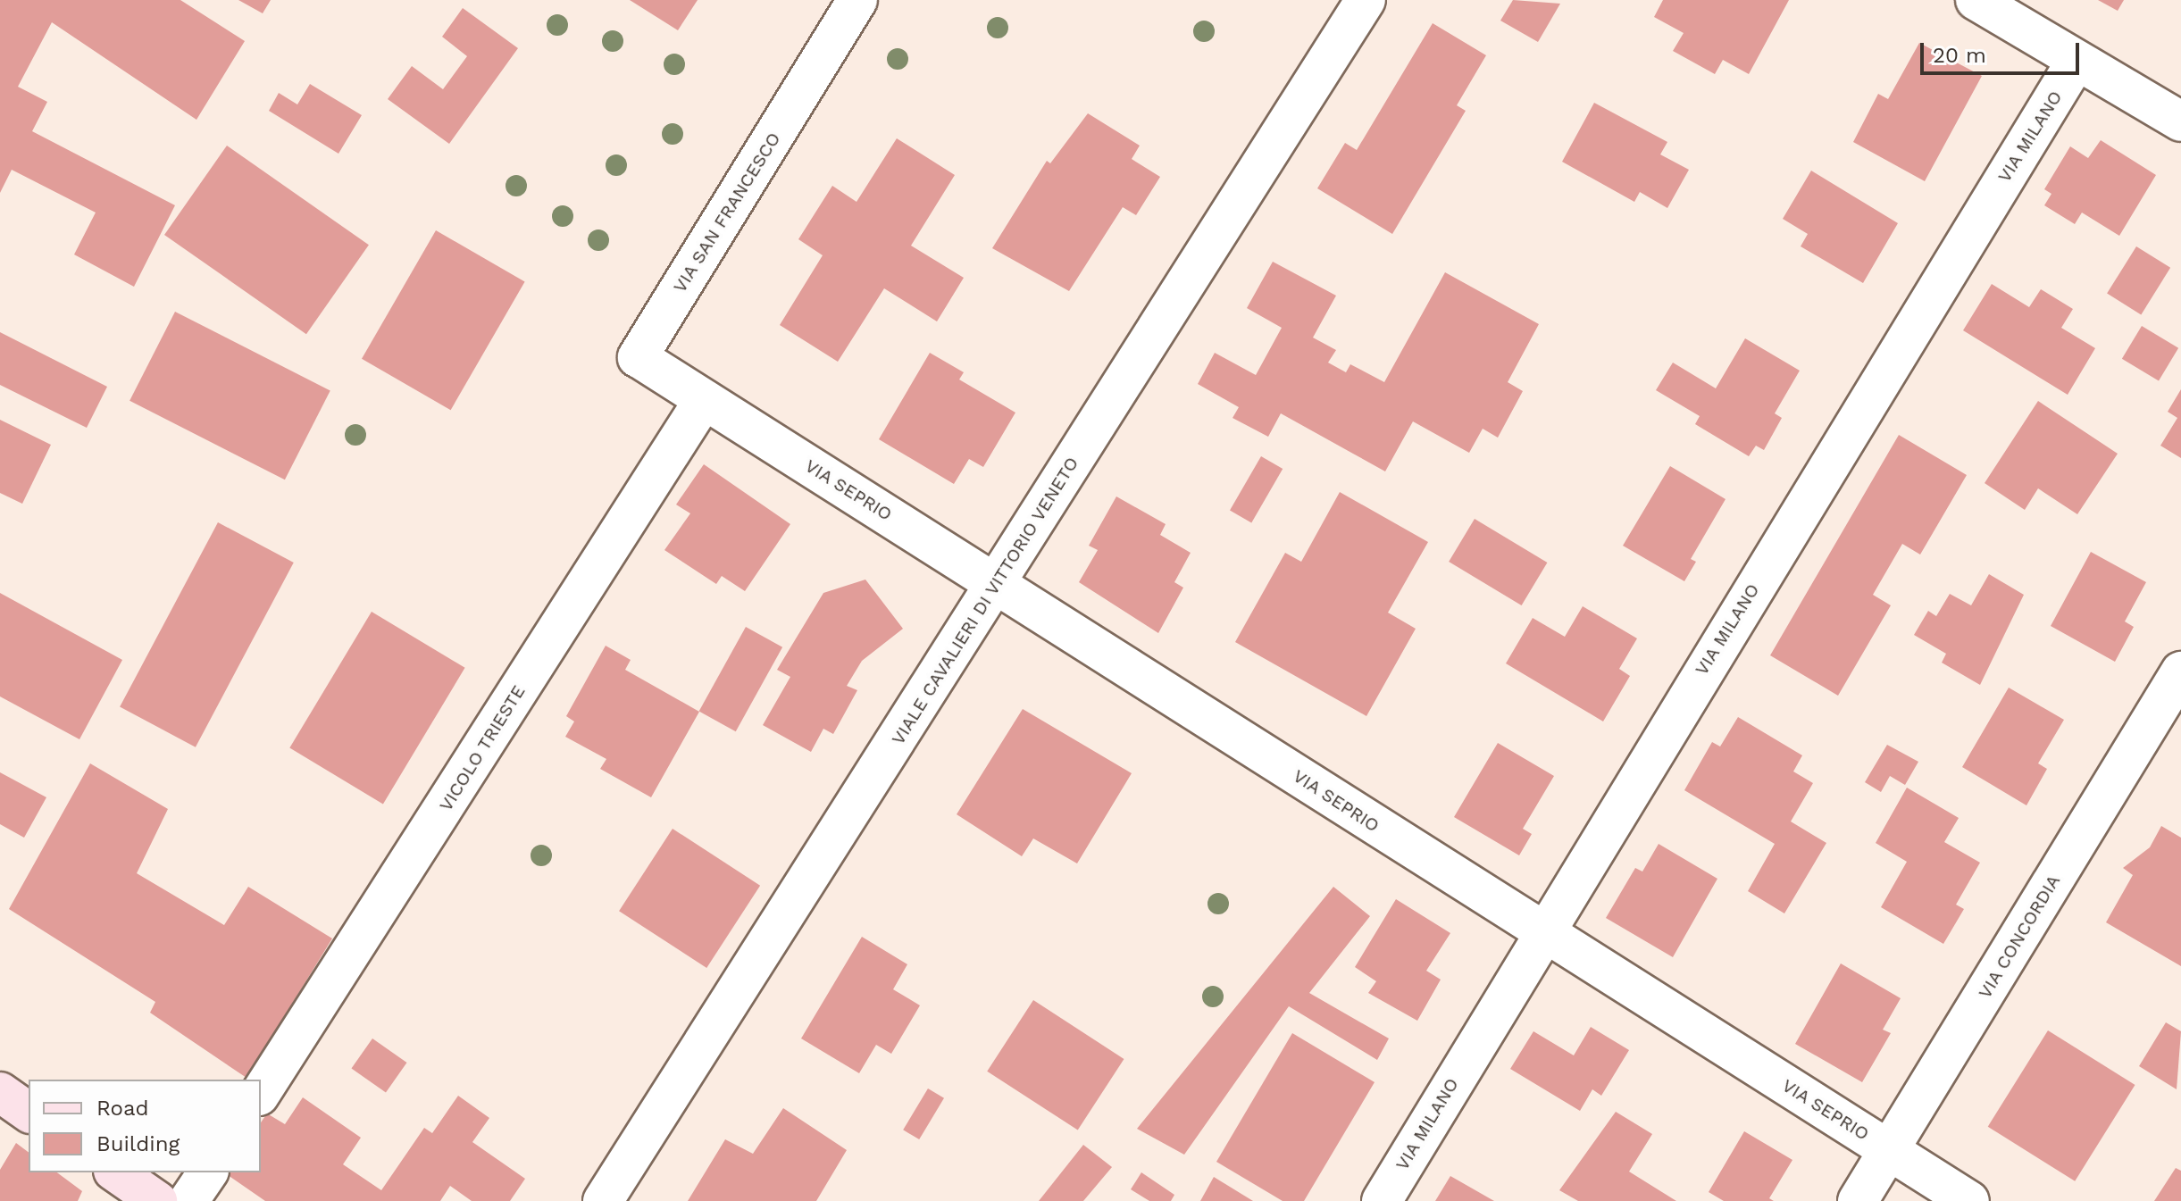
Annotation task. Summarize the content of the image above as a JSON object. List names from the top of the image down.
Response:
{
  "streets": {
    "street": [
      "VIA MILANO",
      "VIA SAN FRANCESCO",
      "VIA SEPRIO",
      "VIALE CAVALIERI DI VITTORIO VENETO",
      "VICOLO TRIESTE",
      "VIA CONCORDIA"
    ]
  },
  "crossings": [
    ["VIA MILANO", "VIA SEPRIO"],
    ["VIA SAN FRANCESCO", "VIA SEPRIO"],
    ["VIA SAN FRANCESCO", "VICOLO TRIESTE"],
    ["VIA SEPRIO", "VIALE CAVALIERI DI VITTORIO VENETO"],
    ["VIA SEPRIO", "VICOLO TRIESTE"],
    ["VIA SEPRIO", "VIA CONCORDIA"]
  ],
  "legend": ["Road", "Building"],
  "scale_bar": "20 m"
}
